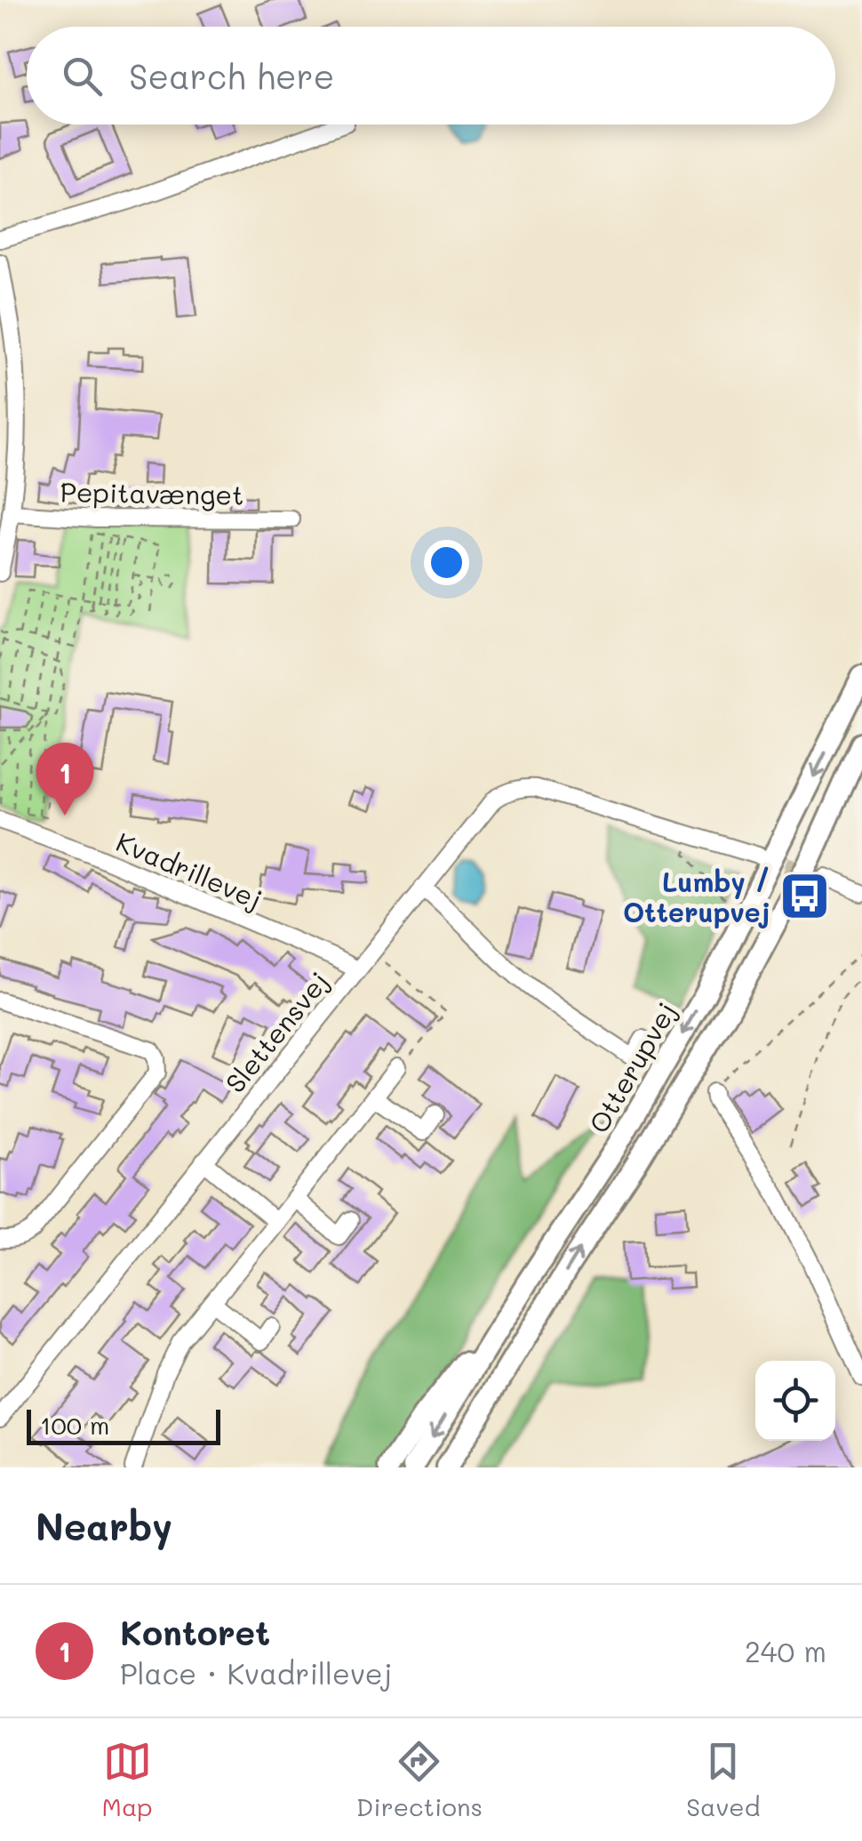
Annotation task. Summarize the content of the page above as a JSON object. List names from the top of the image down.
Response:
{
  "streets": {
    "main road": ["Otterupvej"],
    "street": ["Pepitavænget", "Kvadrillevej", "Slettensvej"]
  },
  "crossings": [
    ["Kvadrillevej", "Slettensvej"]
  ],
  "places": {
    "bus stop": ["Lumby / Otterupvej"]
  },
  "scale_bar": "100 m",
  "page": {
    "search": "Search here",
    "pins": "1",
    "scale": "100 m",
    "heading": "Nearby",
    "list": [
      {
        "mark": "1",
        "name": "Kontoret",
        "note": "Place · Kvadrillevej",
        "value": "240 m"
      }
    ],
    "nav": ["Map", "Directions", "Saved"]
  }
}
